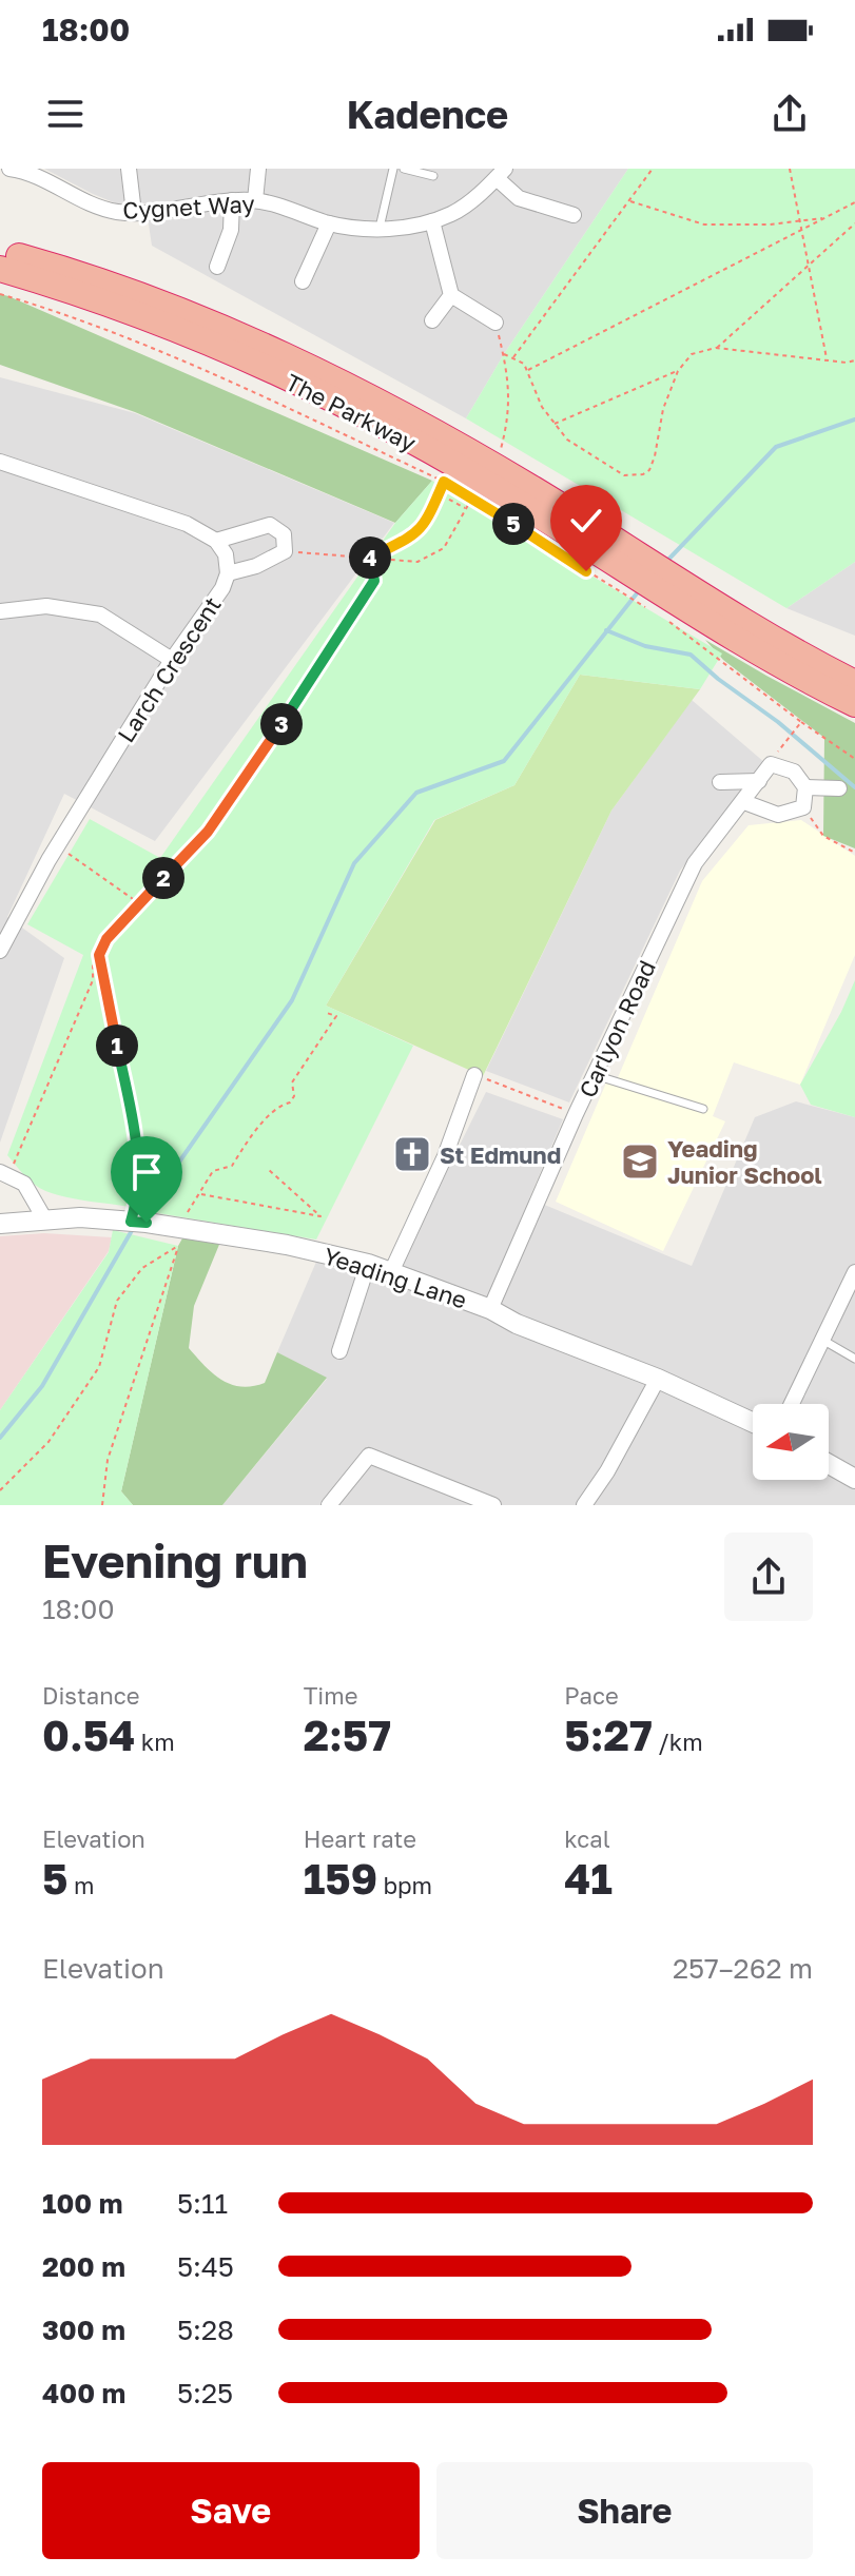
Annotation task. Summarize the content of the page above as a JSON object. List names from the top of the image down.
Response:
{
  "streets": {
    "highway": ["The Parkway"],
    "street": [
      "Cygnet Way",
      "Larch Crescent",
      "Carlyon Road",
      "Yeading Lane"
    ]
  },
  "crossings": [
    ["Carlyon Road", "Yeading Lane"]
  ],
  "places": {
    "church": ["St Edmund"],
    "school or university": ["Yeading Junior School"]
  },
  "north": "left",
  "page": {
    "status": "18:00",
    "header": "Kadence",
    "pins": [
      "5",
      "4",
      "3",
      "2",
      "1"
    ],
    "heading": ["Evening run", "18:00"],
    "stats": [
      ["Distance", "0.54 km"],
      ["Time", "2:57"],
      ["Pace", "5:27 /km"],
      ["Elevation", "5 m"],
      ["Heart rate", "159 bpm"],
      ["kcal", "41"]
    ],
    "chart": ["Elevation", "257–262 m"],
    "list": [
      {
        "name": "100 m",
        "note": "5:11"
      },
      {
        "name": "200 m",
        "note": "5:45"
      },
      {
        "name": "300 m",
        "note": "5:28"
      },
      {
        "name": "400 m",
        "note": "5:25"
      }
    ],
    "buttons": ["Save", "Share"]
  }
}
